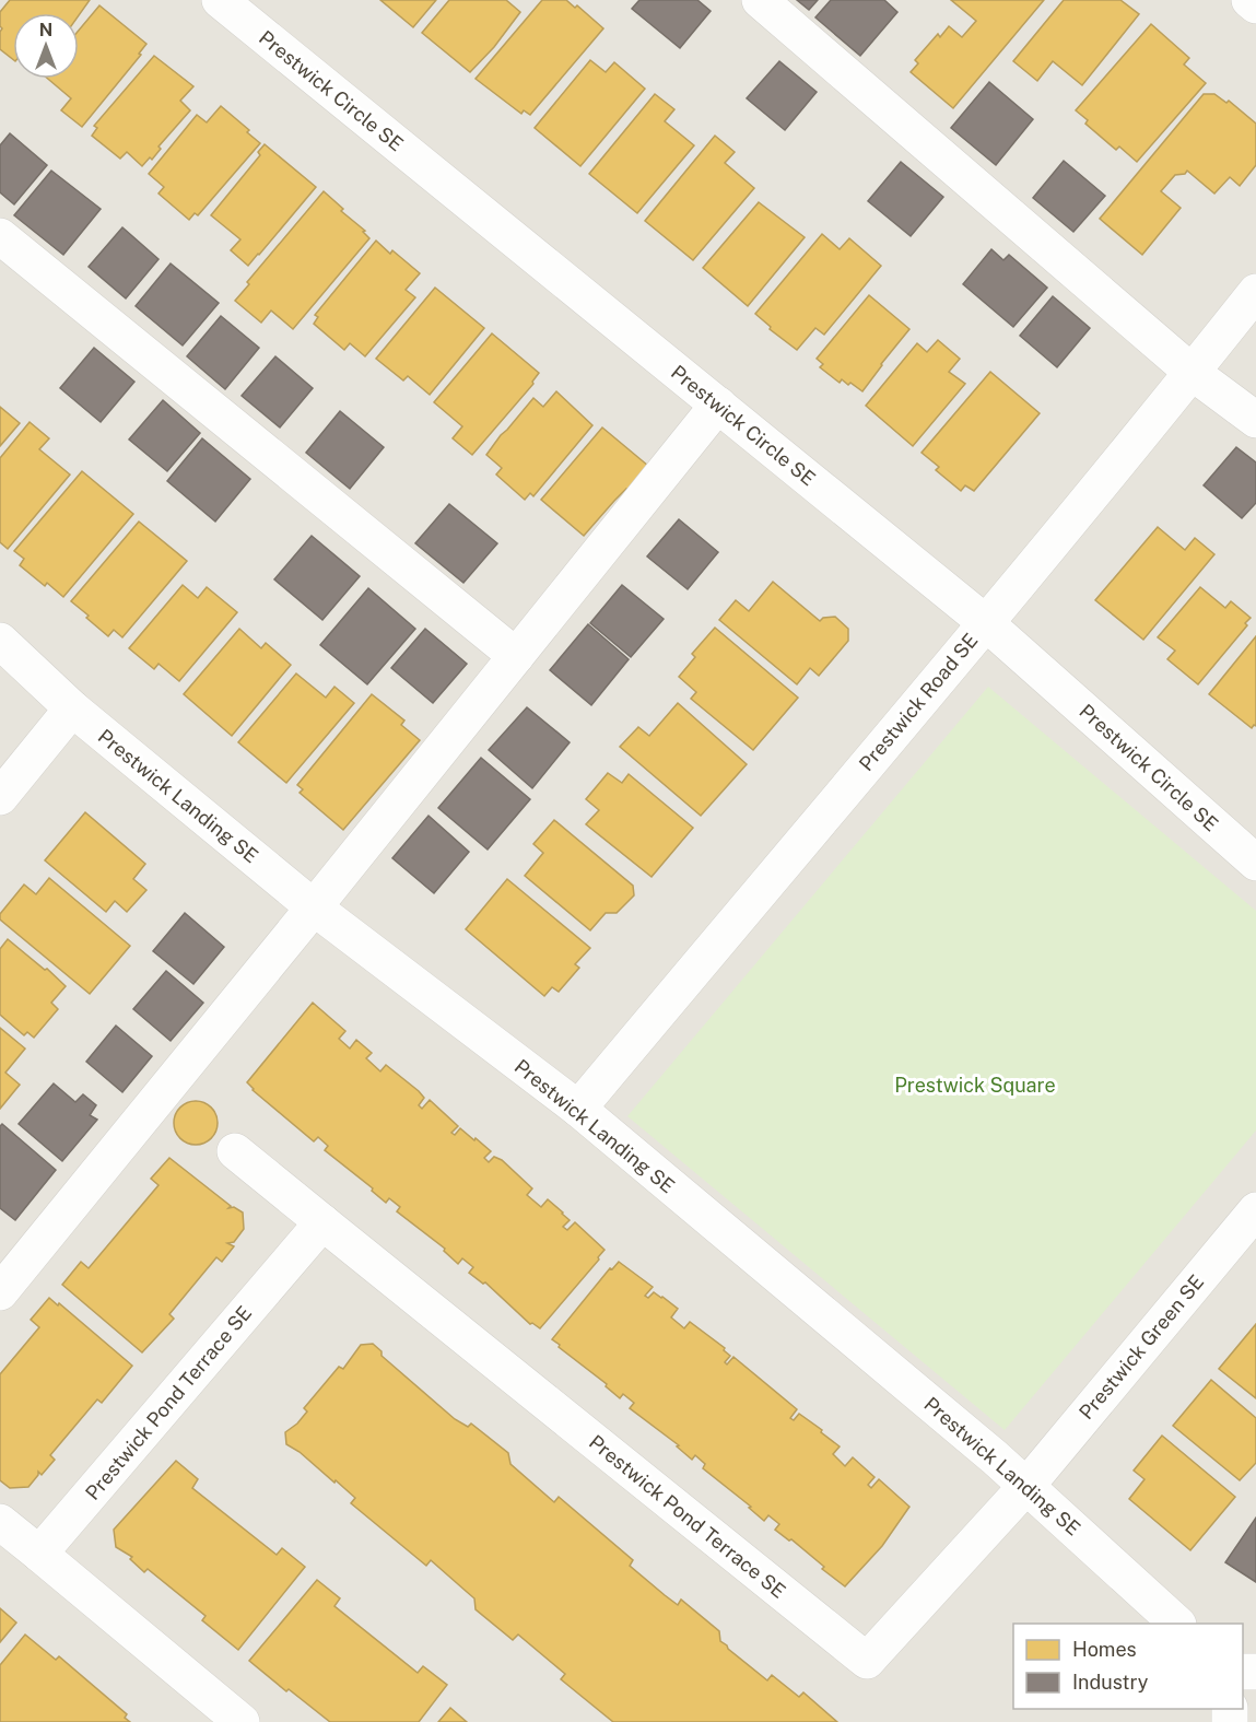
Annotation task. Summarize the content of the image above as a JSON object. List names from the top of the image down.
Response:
{
  "streets": {
    "street": [
      "Prestwick Circle SE",
      "Prestwick Road SE",
      "Prestwick Landing SE",
      "Prestwick Green SE",
      "Prestwick Pond Terrace SE"
    ]
  },
  "crossings": [
    ["Prestwick Circle SE", "Prestwick Road SE"],
    ["Prestwick Road SE", "Prestwick Landing SE"],
    ["Prestwick Landing SE", "Prestwick Green SE"],
    ["Prestwick Landing SE", "Prestwick Pond Terrace SE"],
    ["Prestwick Green SE", "Prestwick Pond Terrace SE"]
  ],
  "parks": ["Prestwick Square"],
  "legend": ["Homes", "Industry"],
  "north": "top"
}
